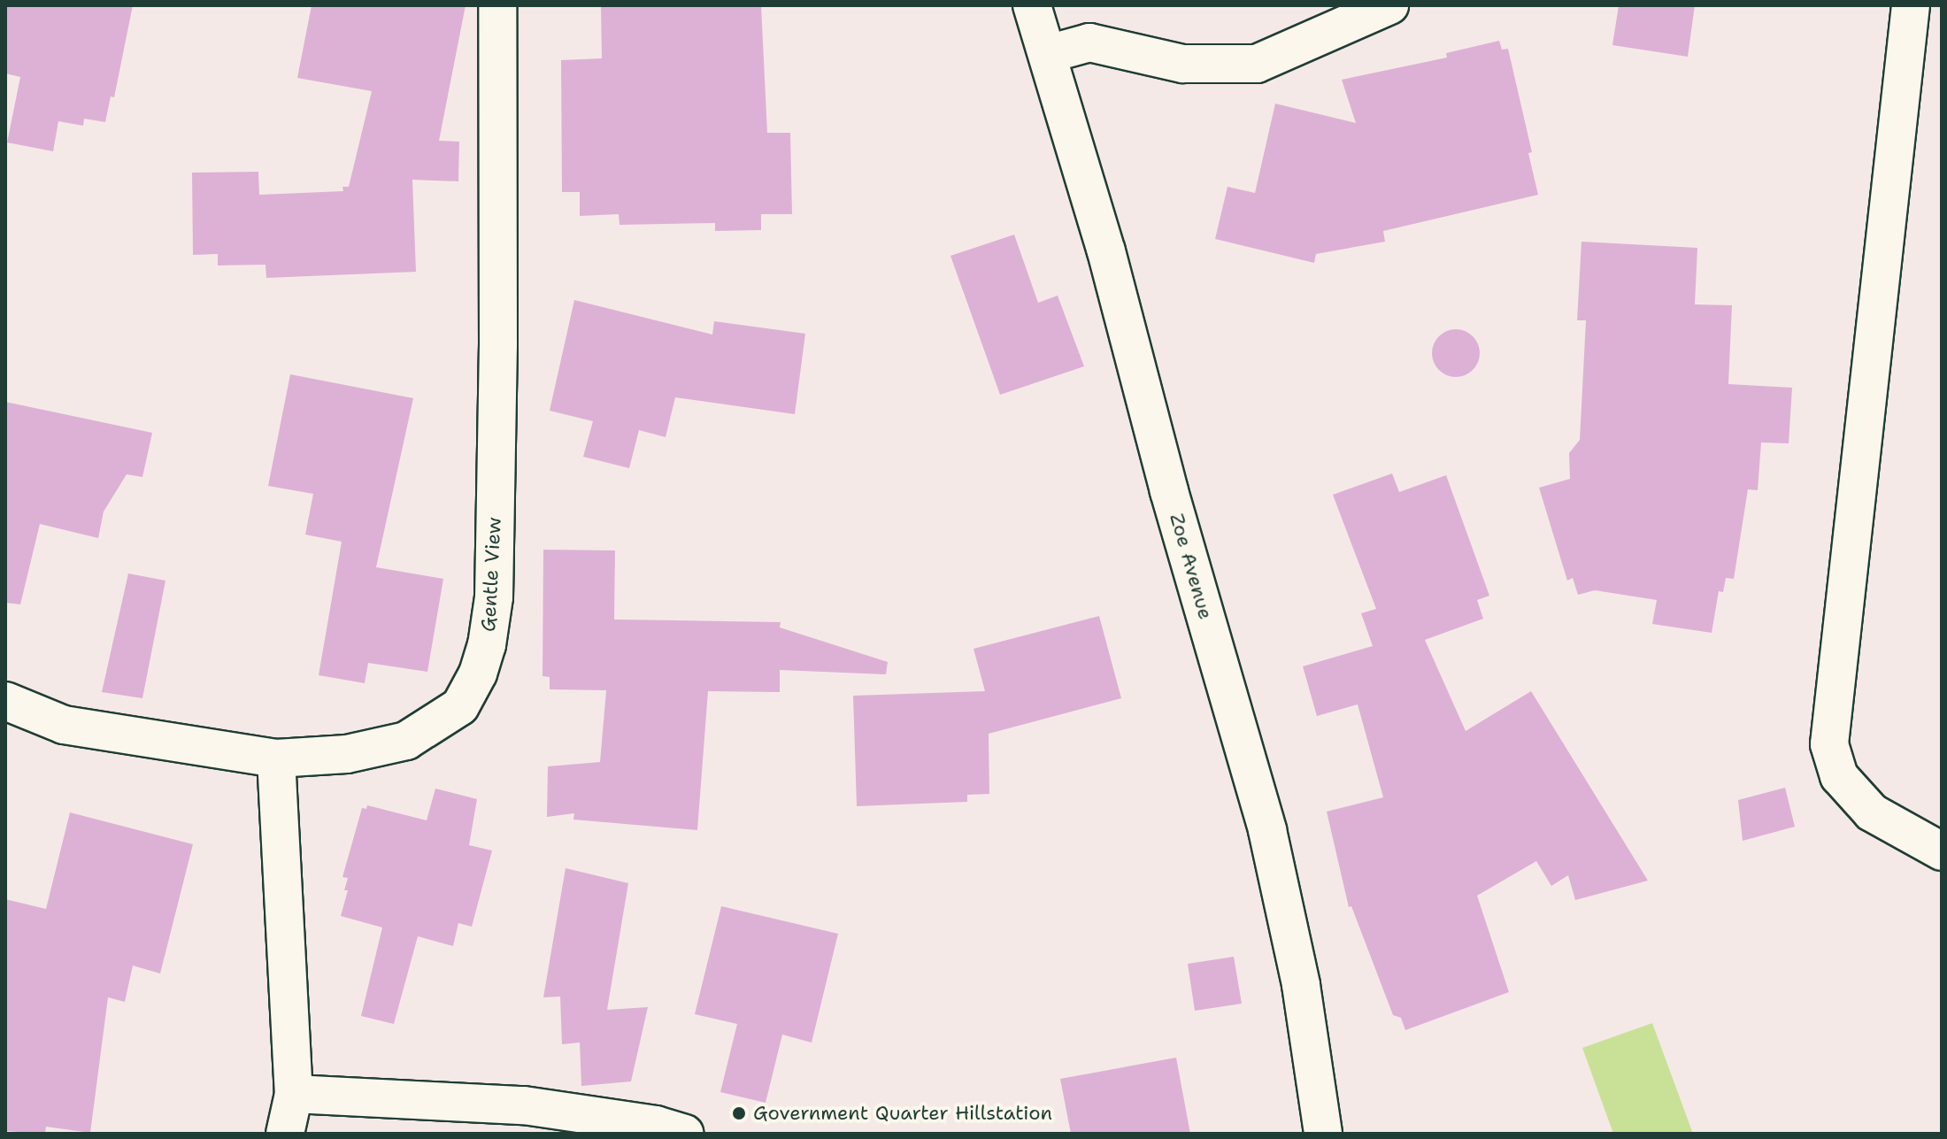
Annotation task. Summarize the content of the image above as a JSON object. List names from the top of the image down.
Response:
{
  "streets": {
    "street": ["Zoe Avenue", "Gentle View"]
  },
  "places": ["Government Quarter Hillstation"]
}
